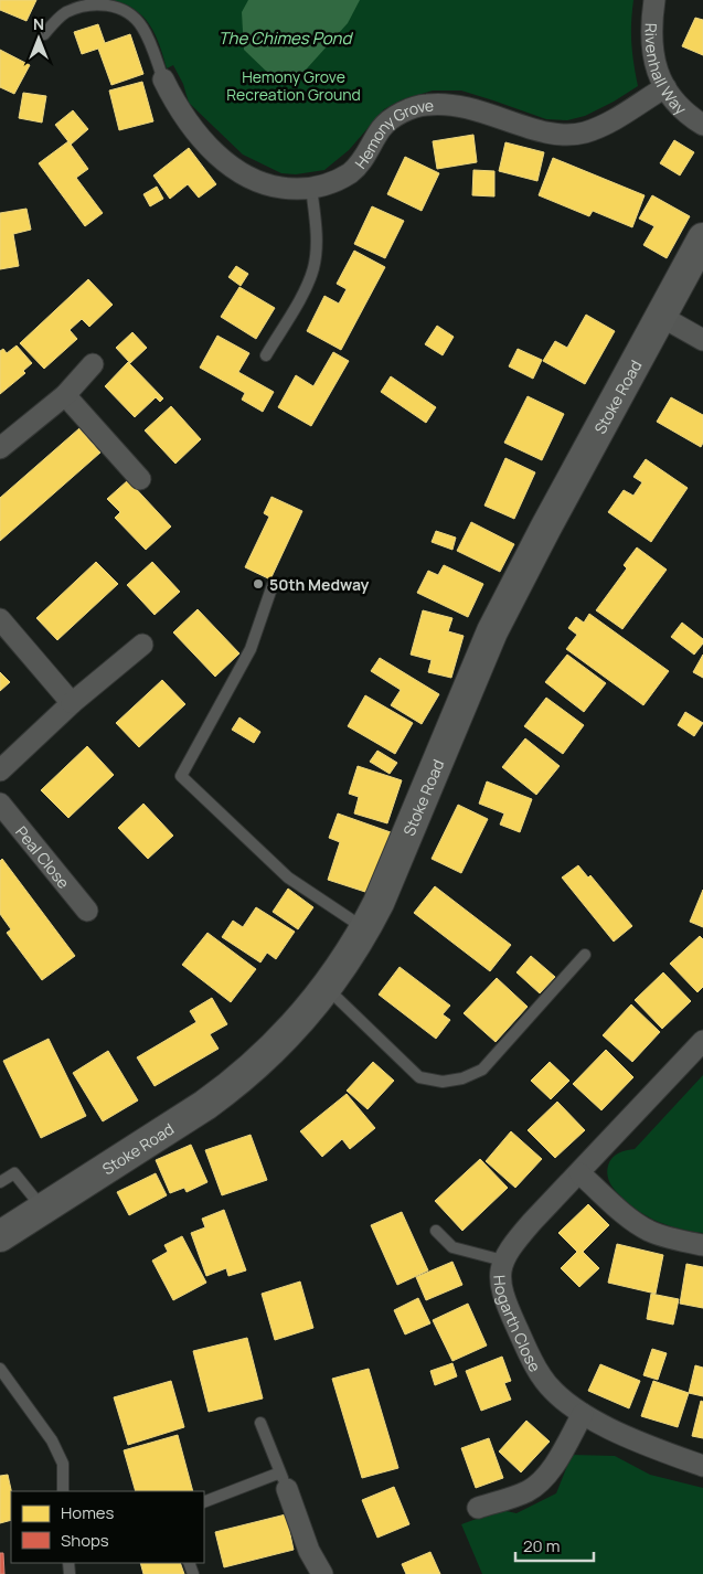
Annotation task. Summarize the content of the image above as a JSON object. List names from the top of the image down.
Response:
{
  "streets": {
    "street": [
      "Rivenhall Way",
      "Hemony Grove",
      "Stoke Road",
      "Peal Close",
      "Hogarth Close"
    ]
  },
  "crossings": [
    ["Rivenhall Way", "Hemony Grove"]
  ],
  "water": ["The Chimes Pond"],
  "parks": ["Hemony Grove Recreation Ground"],
  "places": ["50th Medway"],
  "legend": ["Homes", "Shops"],
  "scale_bar": "20 m",
  "north": "top"
}
